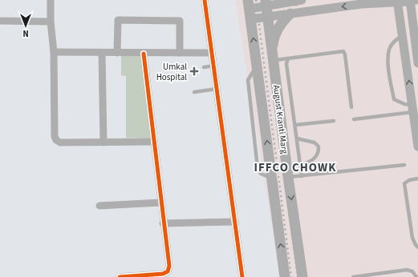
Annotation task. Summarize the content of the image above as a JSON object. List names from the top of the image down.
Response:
{
  "streets": {
    "main road": ["August Kranti Marg"]
  },
  "districts": ["IFFCO CHOWK"],
  "places": {
    "health": ["Umkal Hospital"]
  },
  "north": "bottom"
}
